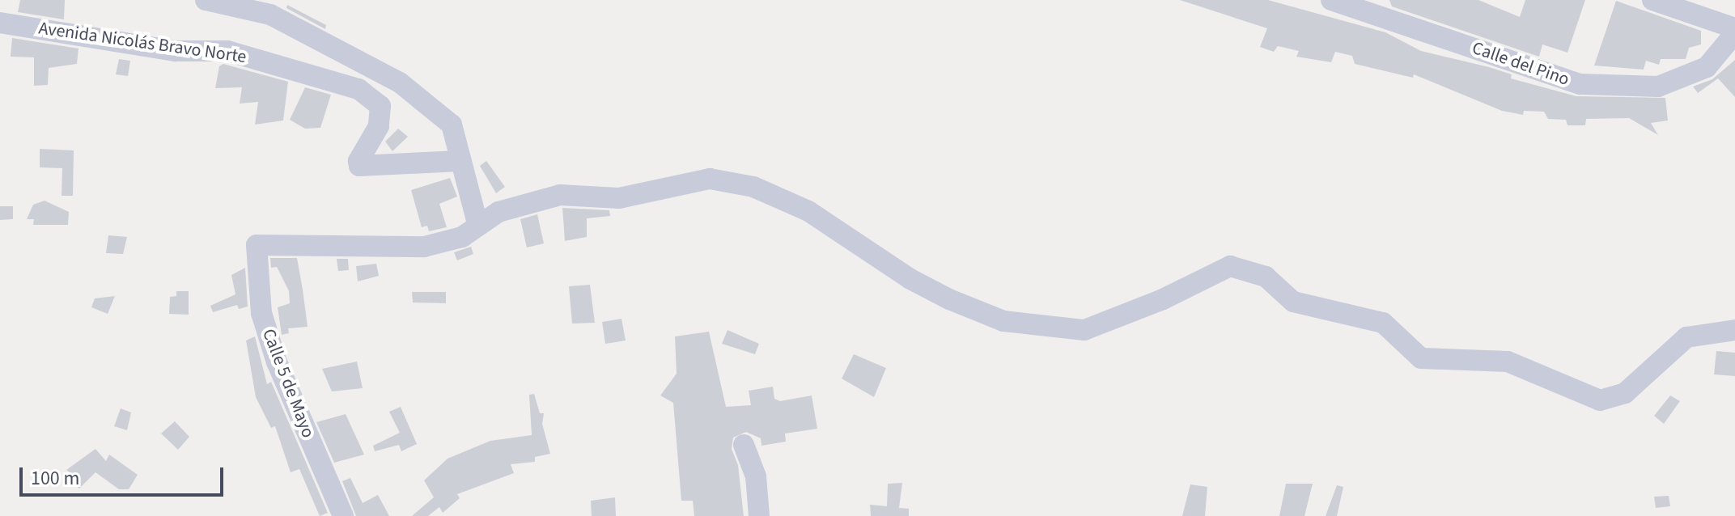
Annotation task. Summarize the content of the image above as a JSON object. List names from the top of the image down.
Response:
{
  "streets": {
    "street": ["Avenida Nicolás Bravo Norte", "Calle del Pino", "Calle 5 de Mayo"]
  },
  "scale_bar": "100 m"
}
